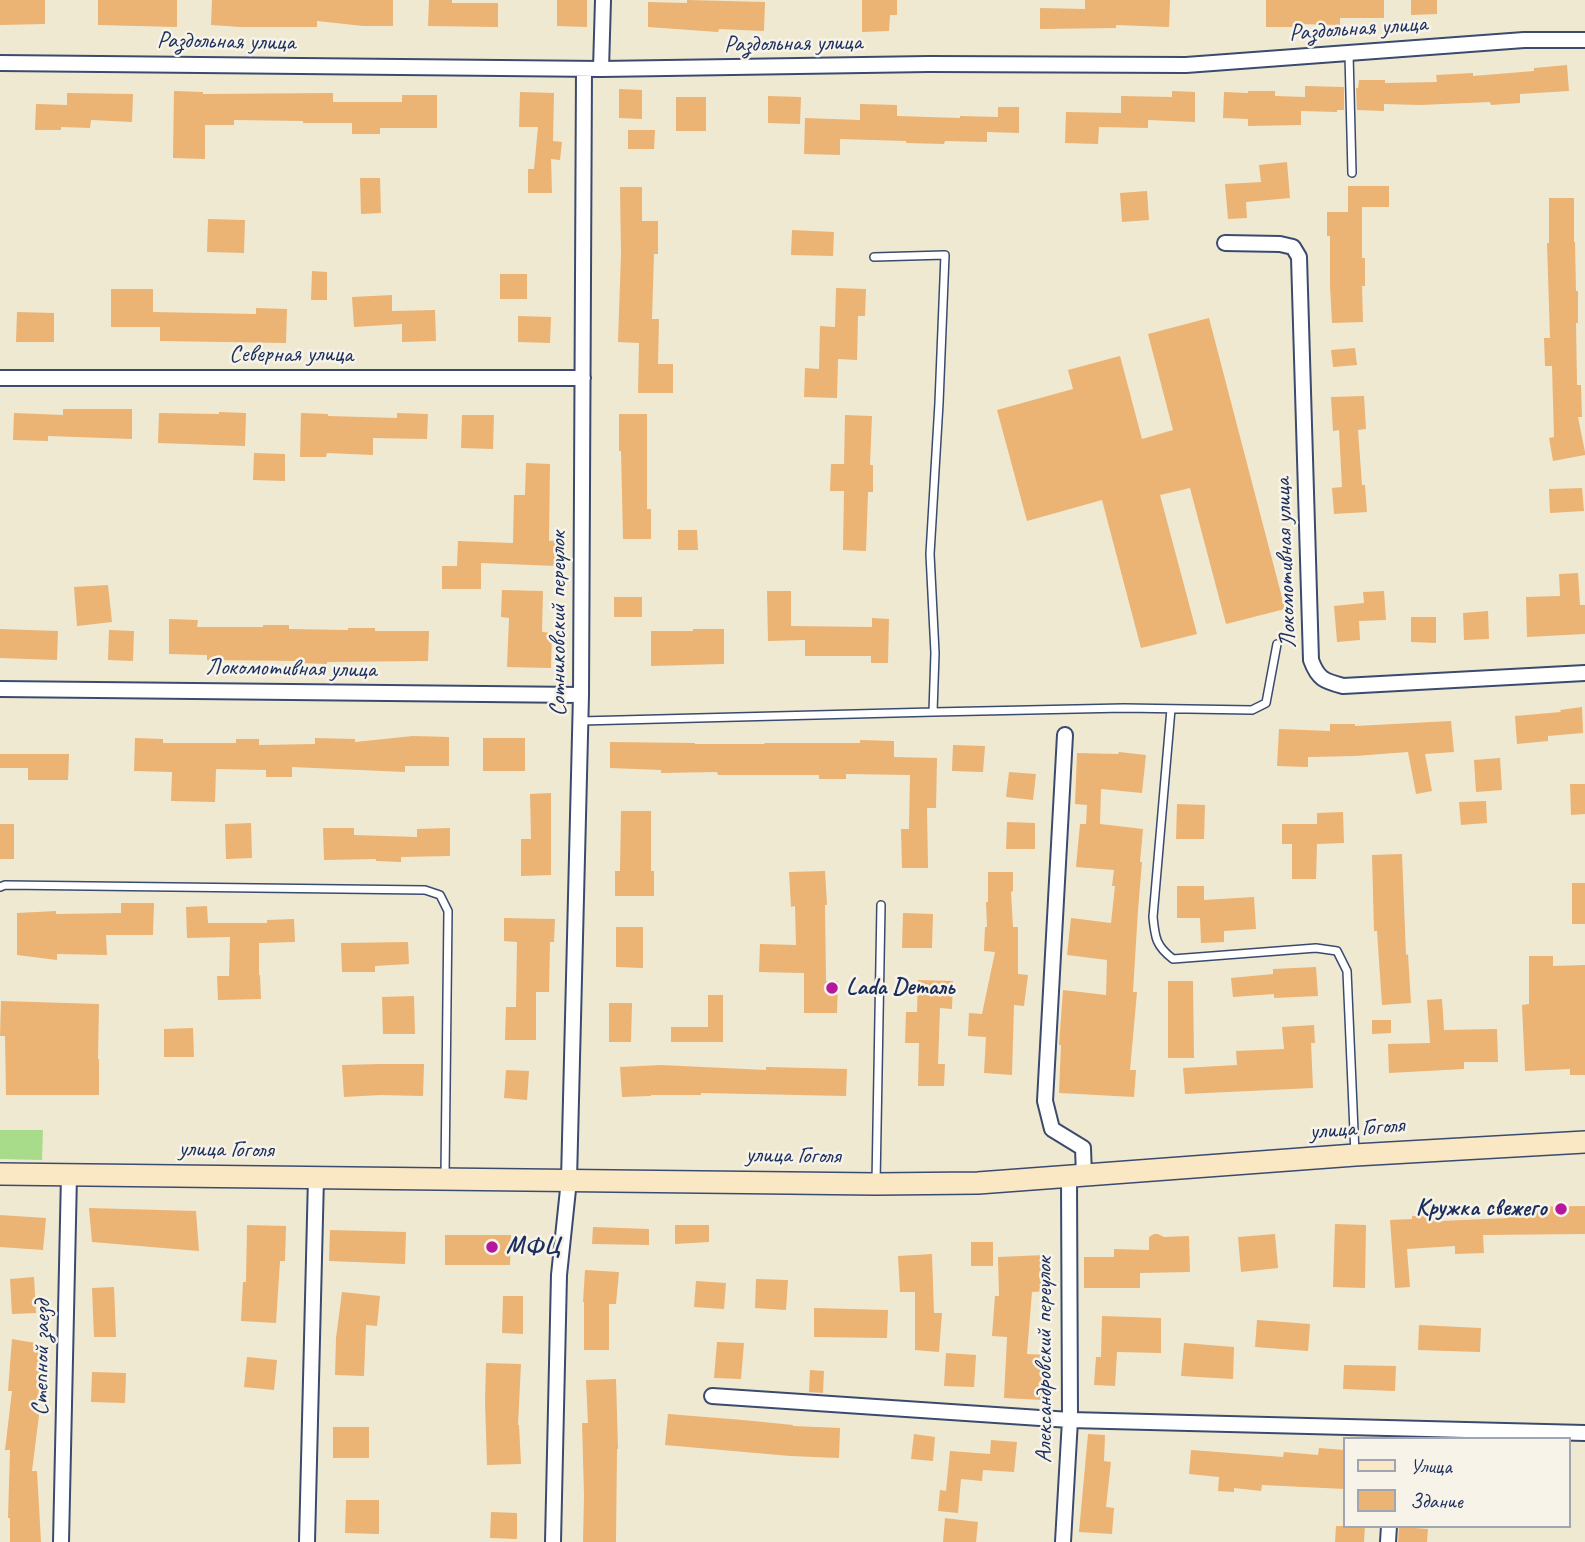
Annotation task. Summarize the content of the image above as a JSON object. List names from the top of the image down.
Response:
{
  "streets": {
    "main road": ["улица Гоголя"],
    "street": [
      "Раздольная улица",
      "Северная улица",
      "Локомотивная улица",
      "Сотниковский переулок",
      "Степной заезд",
      "Александровский переулок"
    ]
  },
  "crossings": [
    ["Раздольная улица", "Сотниковский переулок"],
    ["Северная улица", "Сотниковский переулок"],
    ["Локомотивная улица", "Сотниковский переулок"],
    ["Сотниковский переулок", "улица Гоголя"],
    ["улица Гоголя", "Степной заезд"],
    ["улица Гоголя", "Александровский переулок"]
  ],
  "places": ["Lada Dеталь", "Кружка свежего", "МФЦ"],
  "legend": ["Улица", "Здание"]
}
